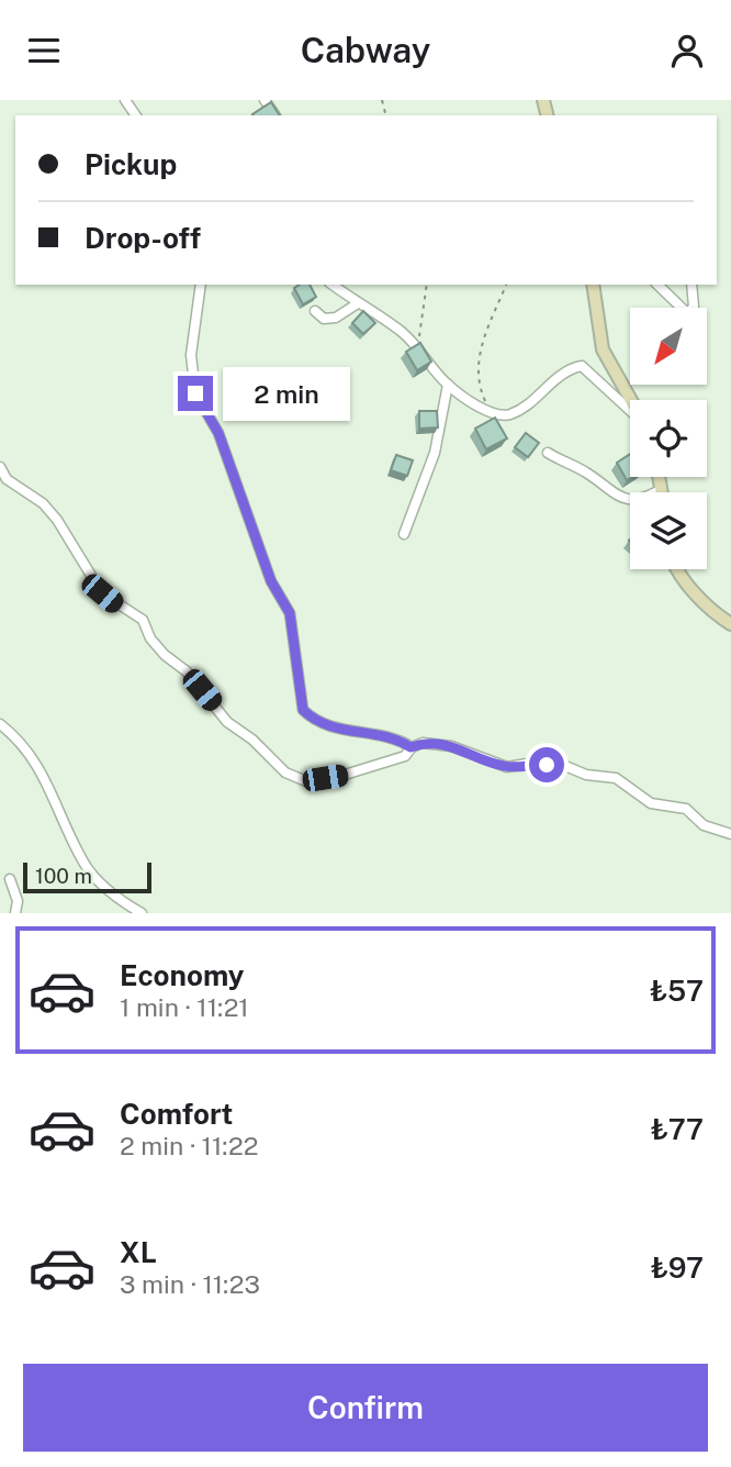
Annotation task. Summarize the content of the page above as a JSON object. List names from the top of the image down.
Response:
{
  "scale_bar": "100 m",
  "north": "bottom left",
  "page": {
    "header": "Cabway",
    "banner": ["Pickup", "Drop-off"],
    "bubble": "2 min",
    "scale": "100 m",
    "list": [
      {
        "name": "Economy",
        "note": "1 min · 11:21",
        "value": "₺57"
      },
      {
        "name": "Comfort",
        "note": "2 min · 11:22",
        "value": "₺77"
      },
      {
        "name": "XL",
        "note": "3 min · 11:23",
        "value": "₺97"
      }
    ],
    "buttons": "Confirm"
  }
}
